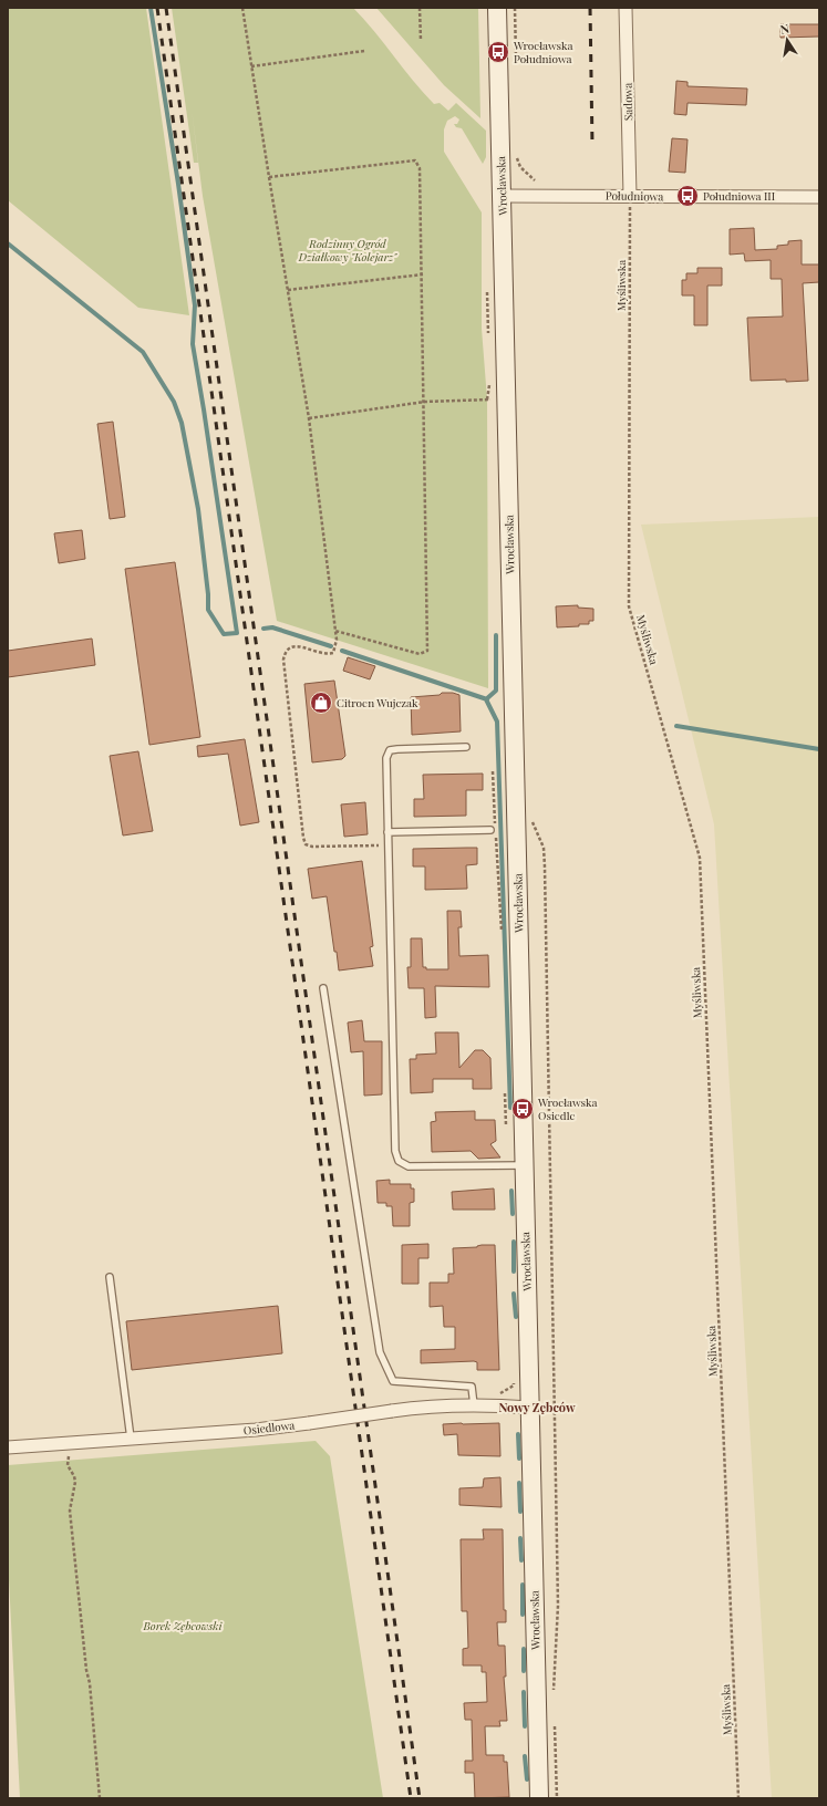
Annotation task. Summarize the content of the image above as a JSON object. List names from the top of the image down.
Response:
{
  "streets": {
    "main road": ["Wrocławska"],
    "street": ["Sadowa", "Południowa", "Osiedlowa"],
    "path": ["Myśliwska"]
  },
  "crossings": [
    ["Sadowa", "Południowa"],
    ["Sadowa", "Myśliwska"],
    ["Wrocławska", "Południowa"],
    ["Wrocławska", "Osiedlowa"],
    ["Południowa", "Myśliwska"]
  ],
  "districts": ["Nowy Zębców"],
  "parks": ["Rodzinny Ogród Działkowy \"Kolejarz\"", "Borek Zębcowski"],
  "places": {
    "bus stop": ["Wrocławska Południowa", "Południowa III", "Wrocławska Osiedle"],
    "shop": ["Citroen Wujczak"]
  },
  "north": "top"
}
